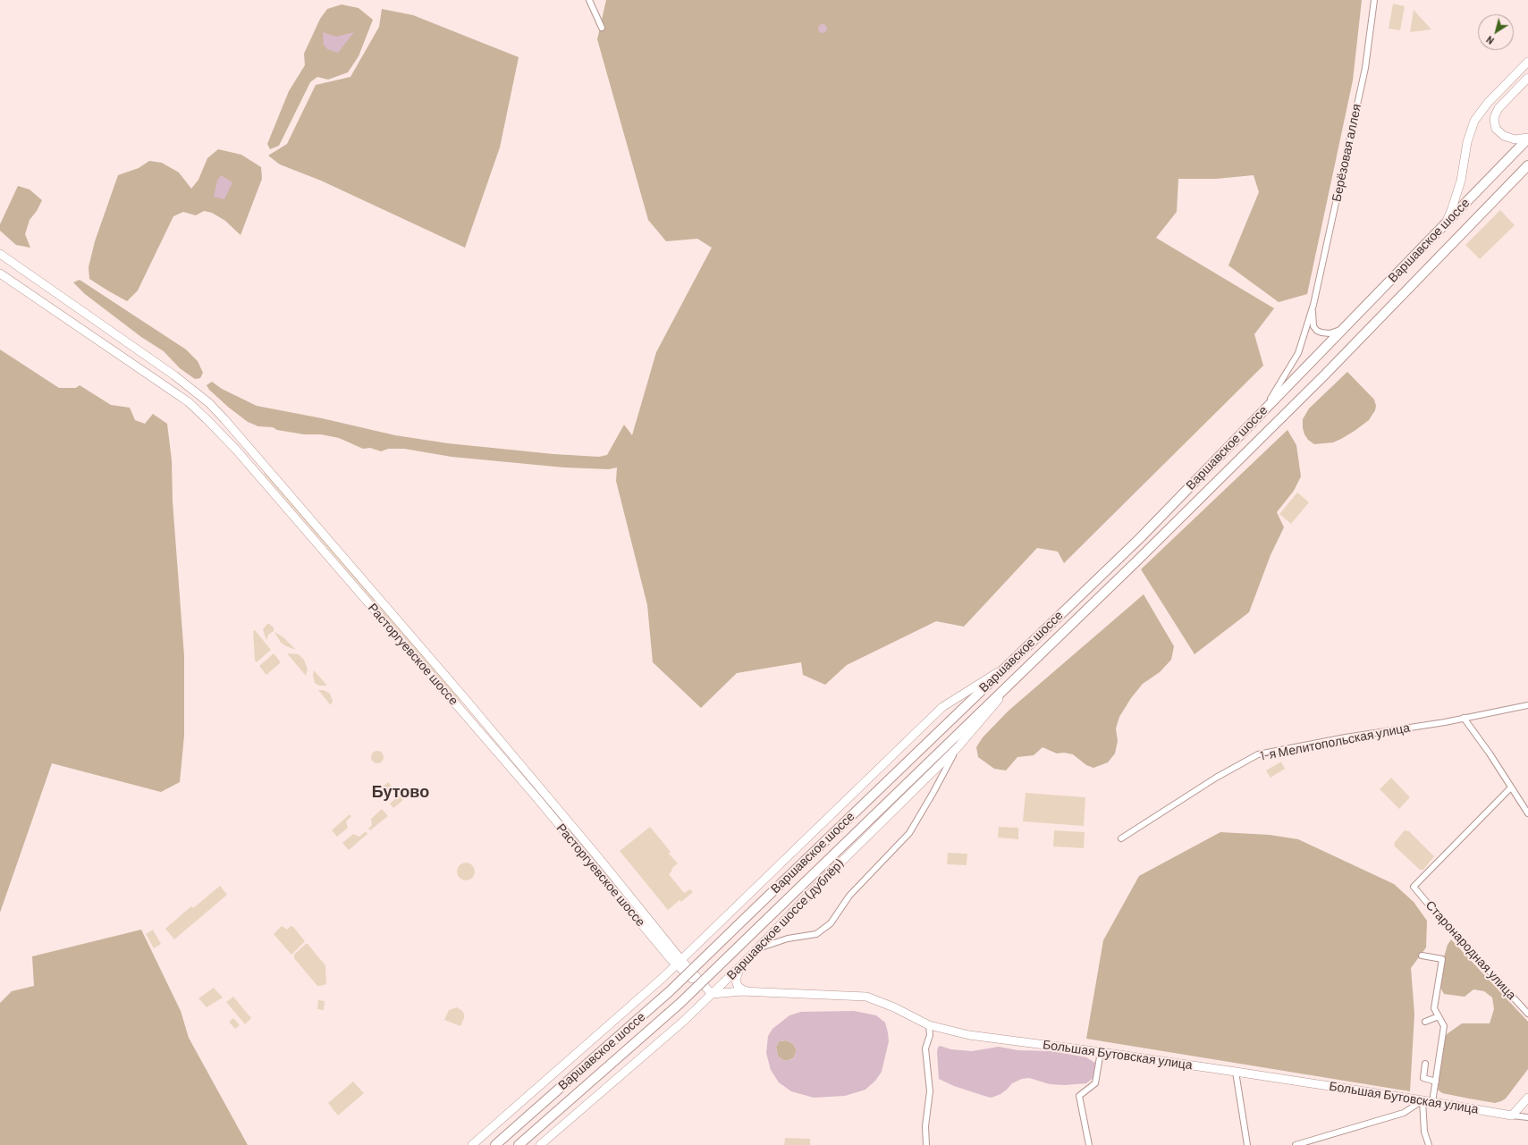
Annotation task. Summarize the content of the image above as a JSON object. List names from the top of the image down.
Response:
{
  "streets": {
    "main road": [
      "Варшавское шоссе",
      "Расторгуевское шоссе",
      "Варшавское шоссе (дублёр)",
      "Большая Бутовская улица"
    ],
    "street": ["Берёзовая аллея", "1-я Мелитопольская улица", "Старонародная улица"]
  },
  "crossings": [
    ["Берёзовая аллея", "Варшавское шоссе"],
    ["Варшавское шоссе", "Варшавское шоссе (дублёр)"],
    ["Варшавское шоссе (дублёр)", "Большая Бутовская улица"]
  ],
  "districts": ["Бутово"],
  "north": "bottom left"
}
